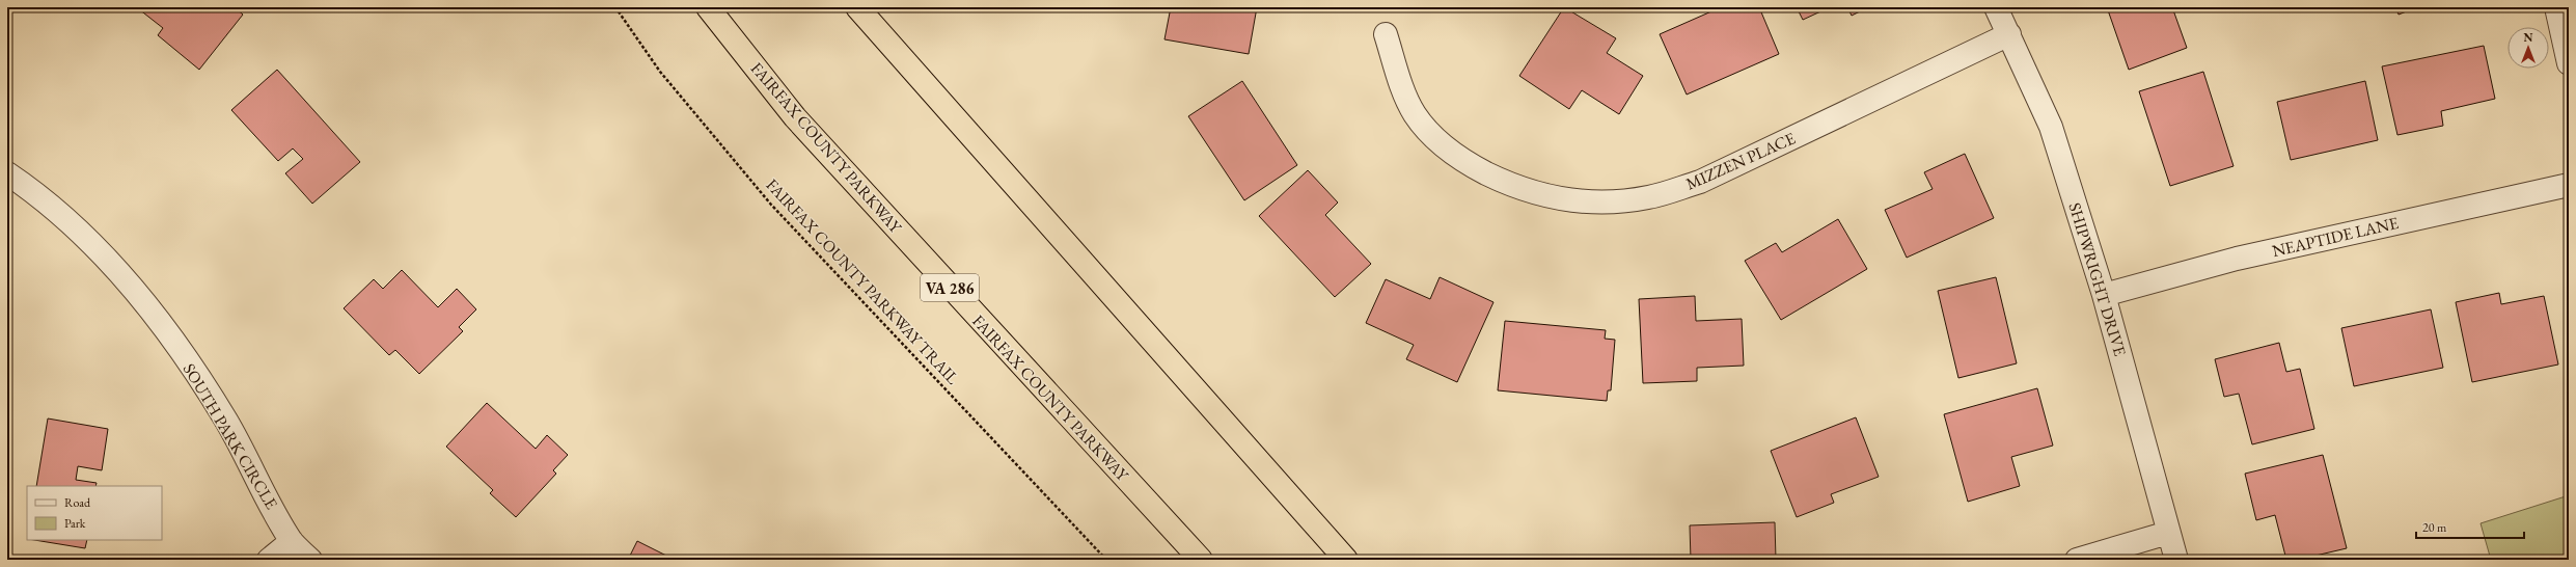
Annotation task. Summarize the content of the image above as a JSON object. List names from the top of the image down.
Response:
{
  "streets": {
    "highway": ["FAIRFAX COUNTY PARKWAY", "VA 286"],
    "street": [
      "MIZZEN PLACE",
      "NEAPTIDE LANE",
      "SHIPWRIGHT DRIVE",
      "SOUTH PARK CIRCLE"
    ],
    "path": ["FAIRFAX COUNTY PARKWAY TRAIL"]
  },
  "crossings": [
    ["MIZZEN PLACE", "SHIPWRIGHT DRIVE"],
    ["NEAPTIDE LANE", "SHIPWRIGHT DRIVE"]
  ],
  "legend": ["Road", "Park"],
  "scale_bar": "20 m",
  "north": "top"
}
